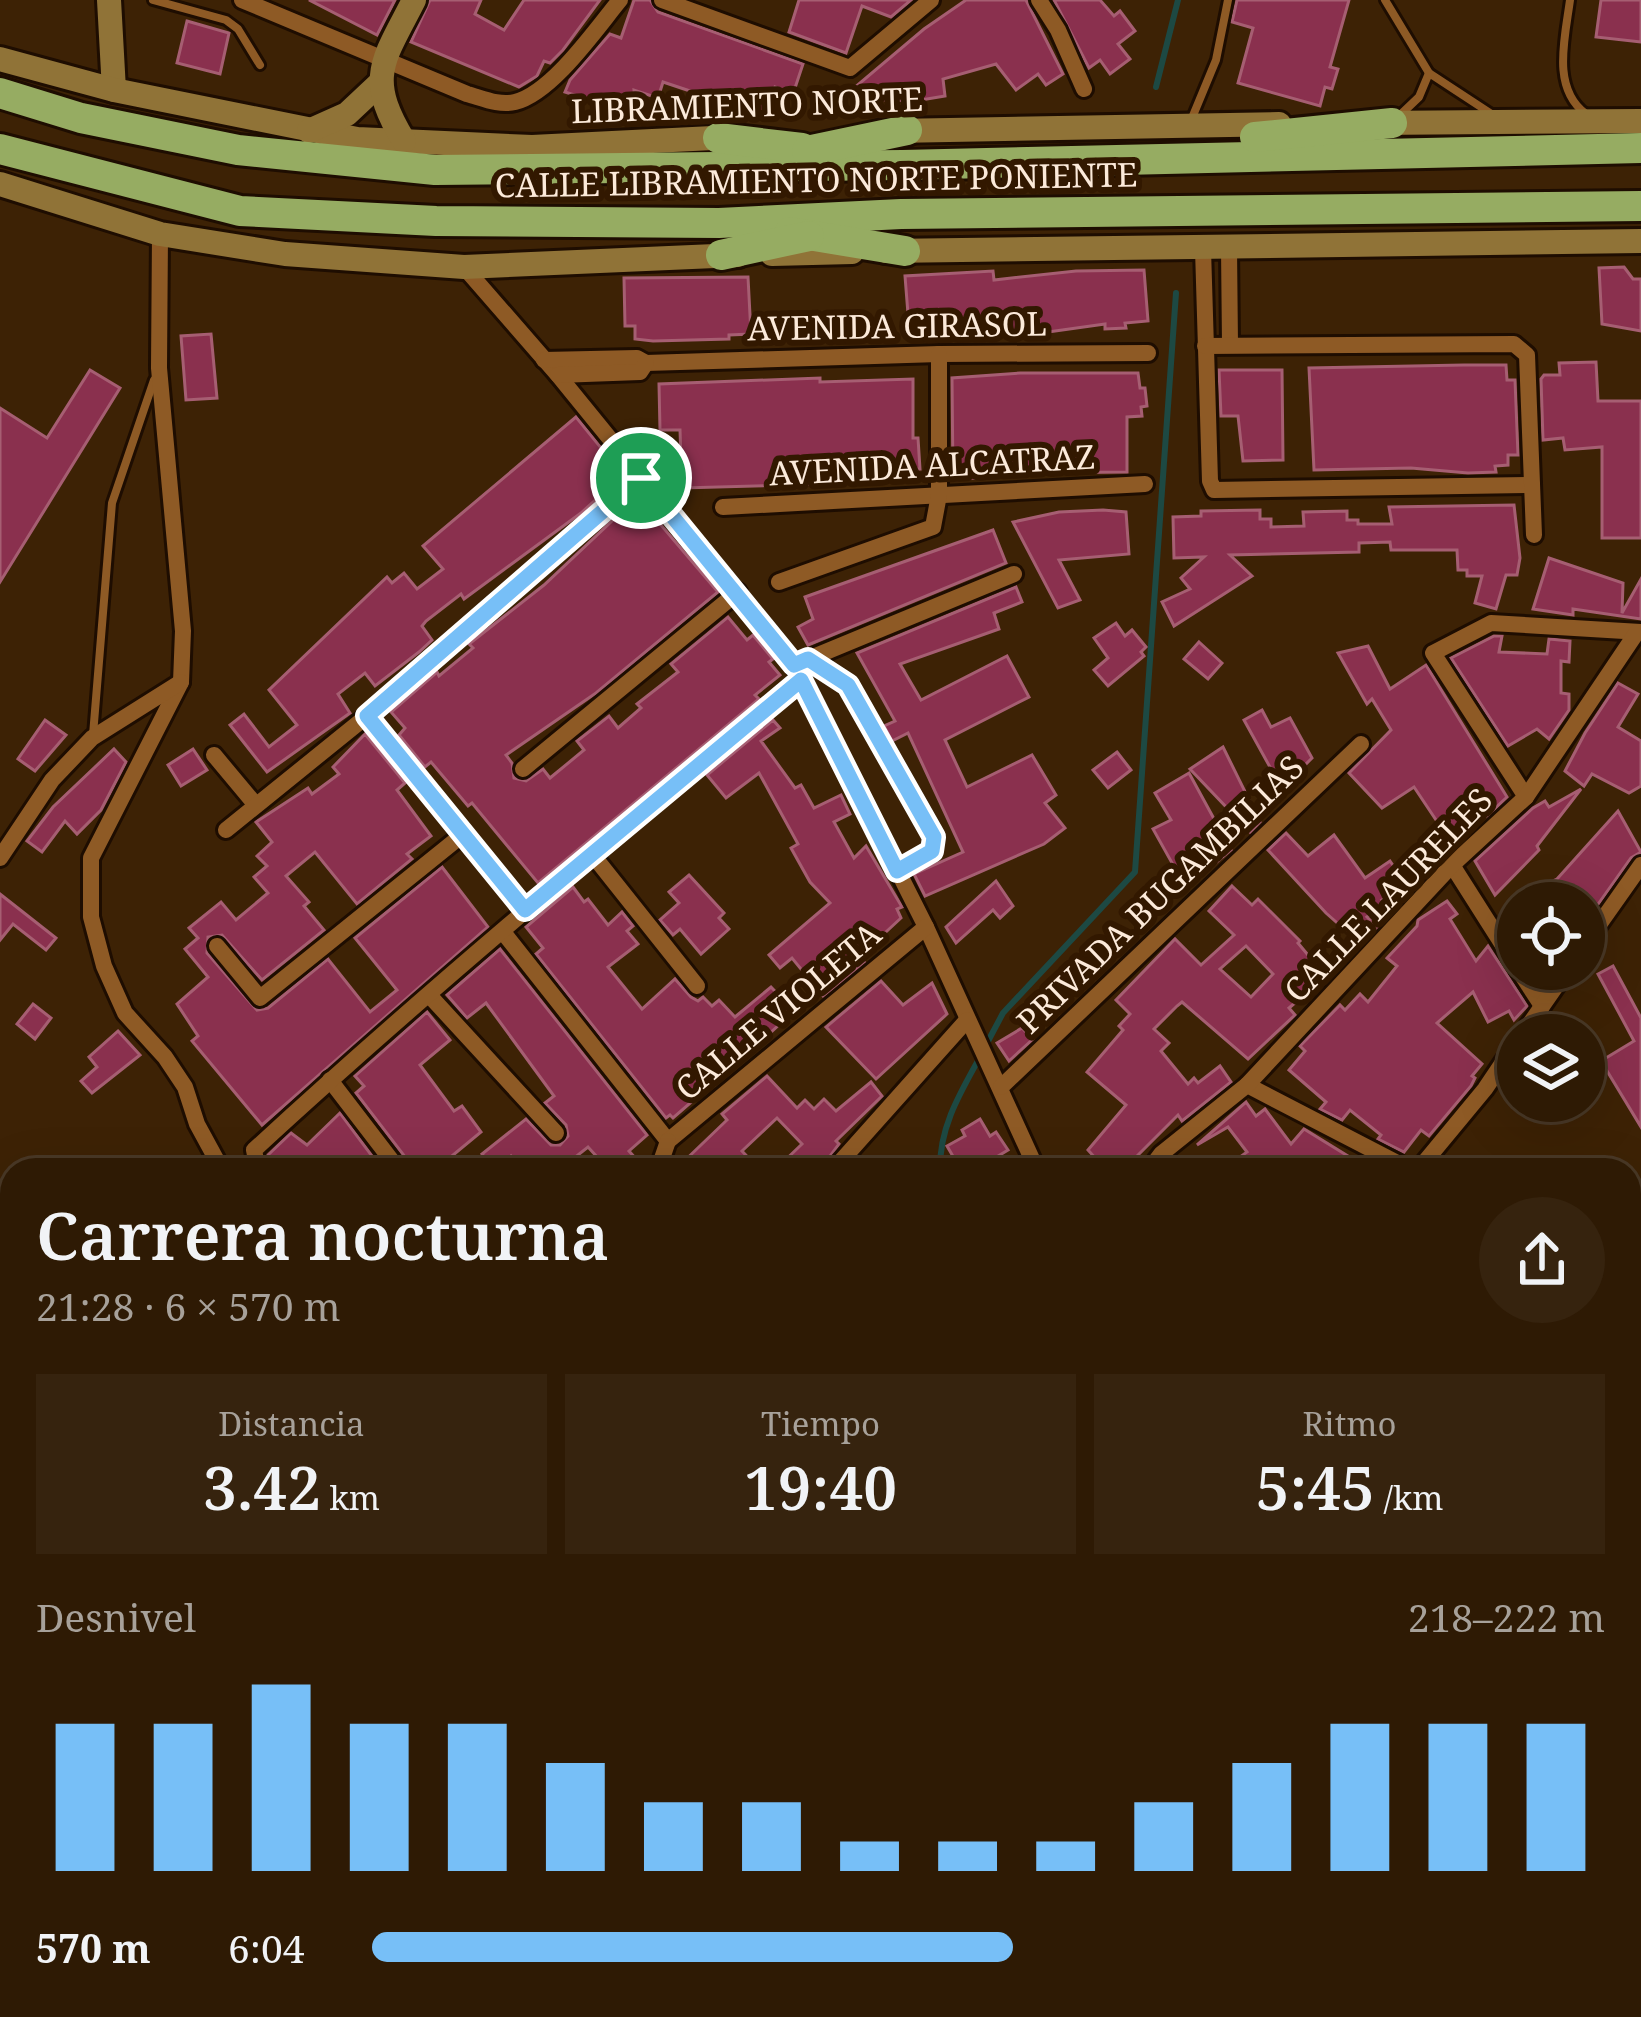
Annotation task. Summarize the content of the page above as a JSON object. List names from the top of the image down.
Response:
{
  "streets": {
    "highway": ["CALLE LIBRAMIENTO NORTE PONIENTE"],
    "street": [
      "LIBRAMIENTO NORTE",
      "AVENIDA GIRASOL",
      "AVENIDA ALCATRAZ",
      "PRIVADA BUGAMBILIAS",
      "CALLE LAURELES",
      "CALLE VIOLETA"
    ]
  },
  "crossings": [
    ["LIBRAMIENTO NORTE", "CALLE LIBRAMIENTO NORTE PONIENTE"]
  ],
  "page": {
    "heading": ["Carrera nocturna", "21:28 · 6 × 570 m"],
    "stats": [
      ["Distancia", "3.42 km"],
      ["Tiempo", "19:40"],
      ["Ritmo", "5:45 /km"]
    ],
    "chart": ["Desnivel", "218–222 m"],
    "list": [
      {
        "name": "570 m",
        "note": "6:04"
      }
    ]
  }
}
